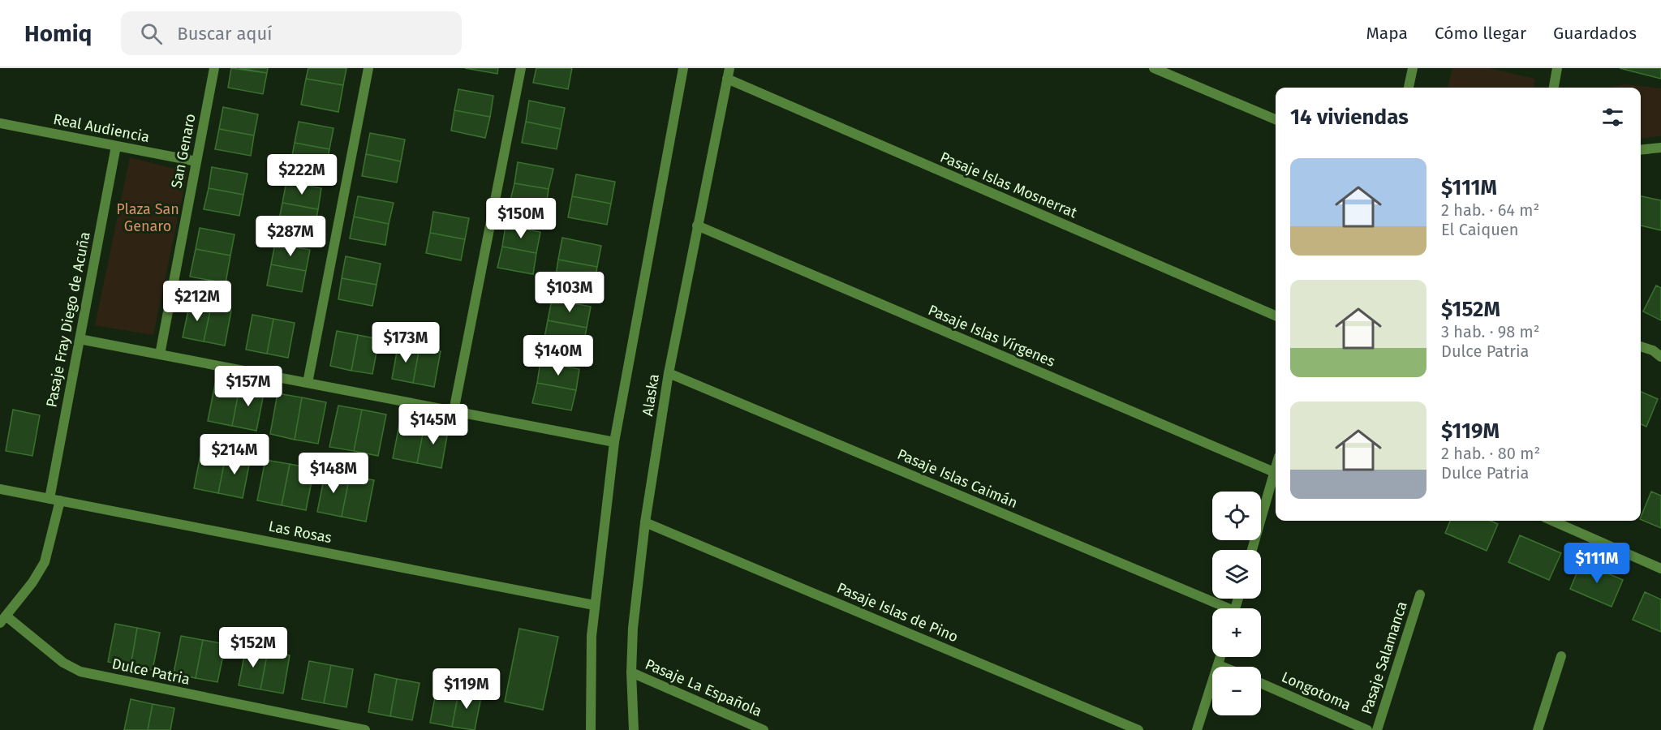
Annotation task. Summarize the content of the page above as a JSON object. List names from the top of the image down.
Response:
{
  "streets": {
    "street": [
      "Real Audiencia",
      "San Genaro",
      "Pasaje Islas Mosnerrat",
      "Pasaje Fray Diego de Acuña",
      "Pasaje Islas Vírgenes",
      "Alaska",
      "Pasaje Islas Caimán",
      "Las Rosas",
      "Pasaje Islas de Pino",
      "Pasaje Salamanca",
      "Dulce Patria",
      "Pasaje La Española",
      "Longotoma"
    ]
  },
  "crossings": [
    ["Real Audiencia", "San Genaro"],
    ["Real Audiencia", "Pasaje Fray Diego de Acuña"],
    ["Pasaje Islas Mosnerrat", "Alaska"],
    ["Pasaje Fray Diego de Acuña", "Las Rosas"],
    ["Pasaje Islas Vírgenes", "Alaska"],
    ["Alaska", "Pasaje Islas Caimán"],
    ["Alaska", "Las Rosas"],
    ["Alaska", "Pasaje Islas de Pino"],
    ["Alaska", "Pasaje La Española"]
  ],
  "parks": ["Plaza San Genaro"],
  "page": {
    "header": "Homiq",
    "search": "Buscar aquí",
    "nav": ["Mapa", "Cómo llegar", "Guardados"],
    "heading": "14 viviendas",
    "list": [
      {
        "name": "$111M",
        "note": "2 hab. · 64 m² · El Caiquen"
      },
      {
        "name": "$152M",
        "note": "3 hab. · 98 m² · Dulce Patria"
      },
      {
        "name": "$119M",
        "note": "2 hab. · 80 m² · Dulce Patria"
      }
    ],
    "price": [
      "$222M",
      "$150M",
      "$287M",
      "$103M",
      "$212M",
      "$173M",
      "$140M",
      "$157M",
      "$145M",
      "$214M",
      "$148M",
      "$111M",
      "$152M",
      "$119M"
    ],
    "map_buttons": ["+", "−"]
  }
}
